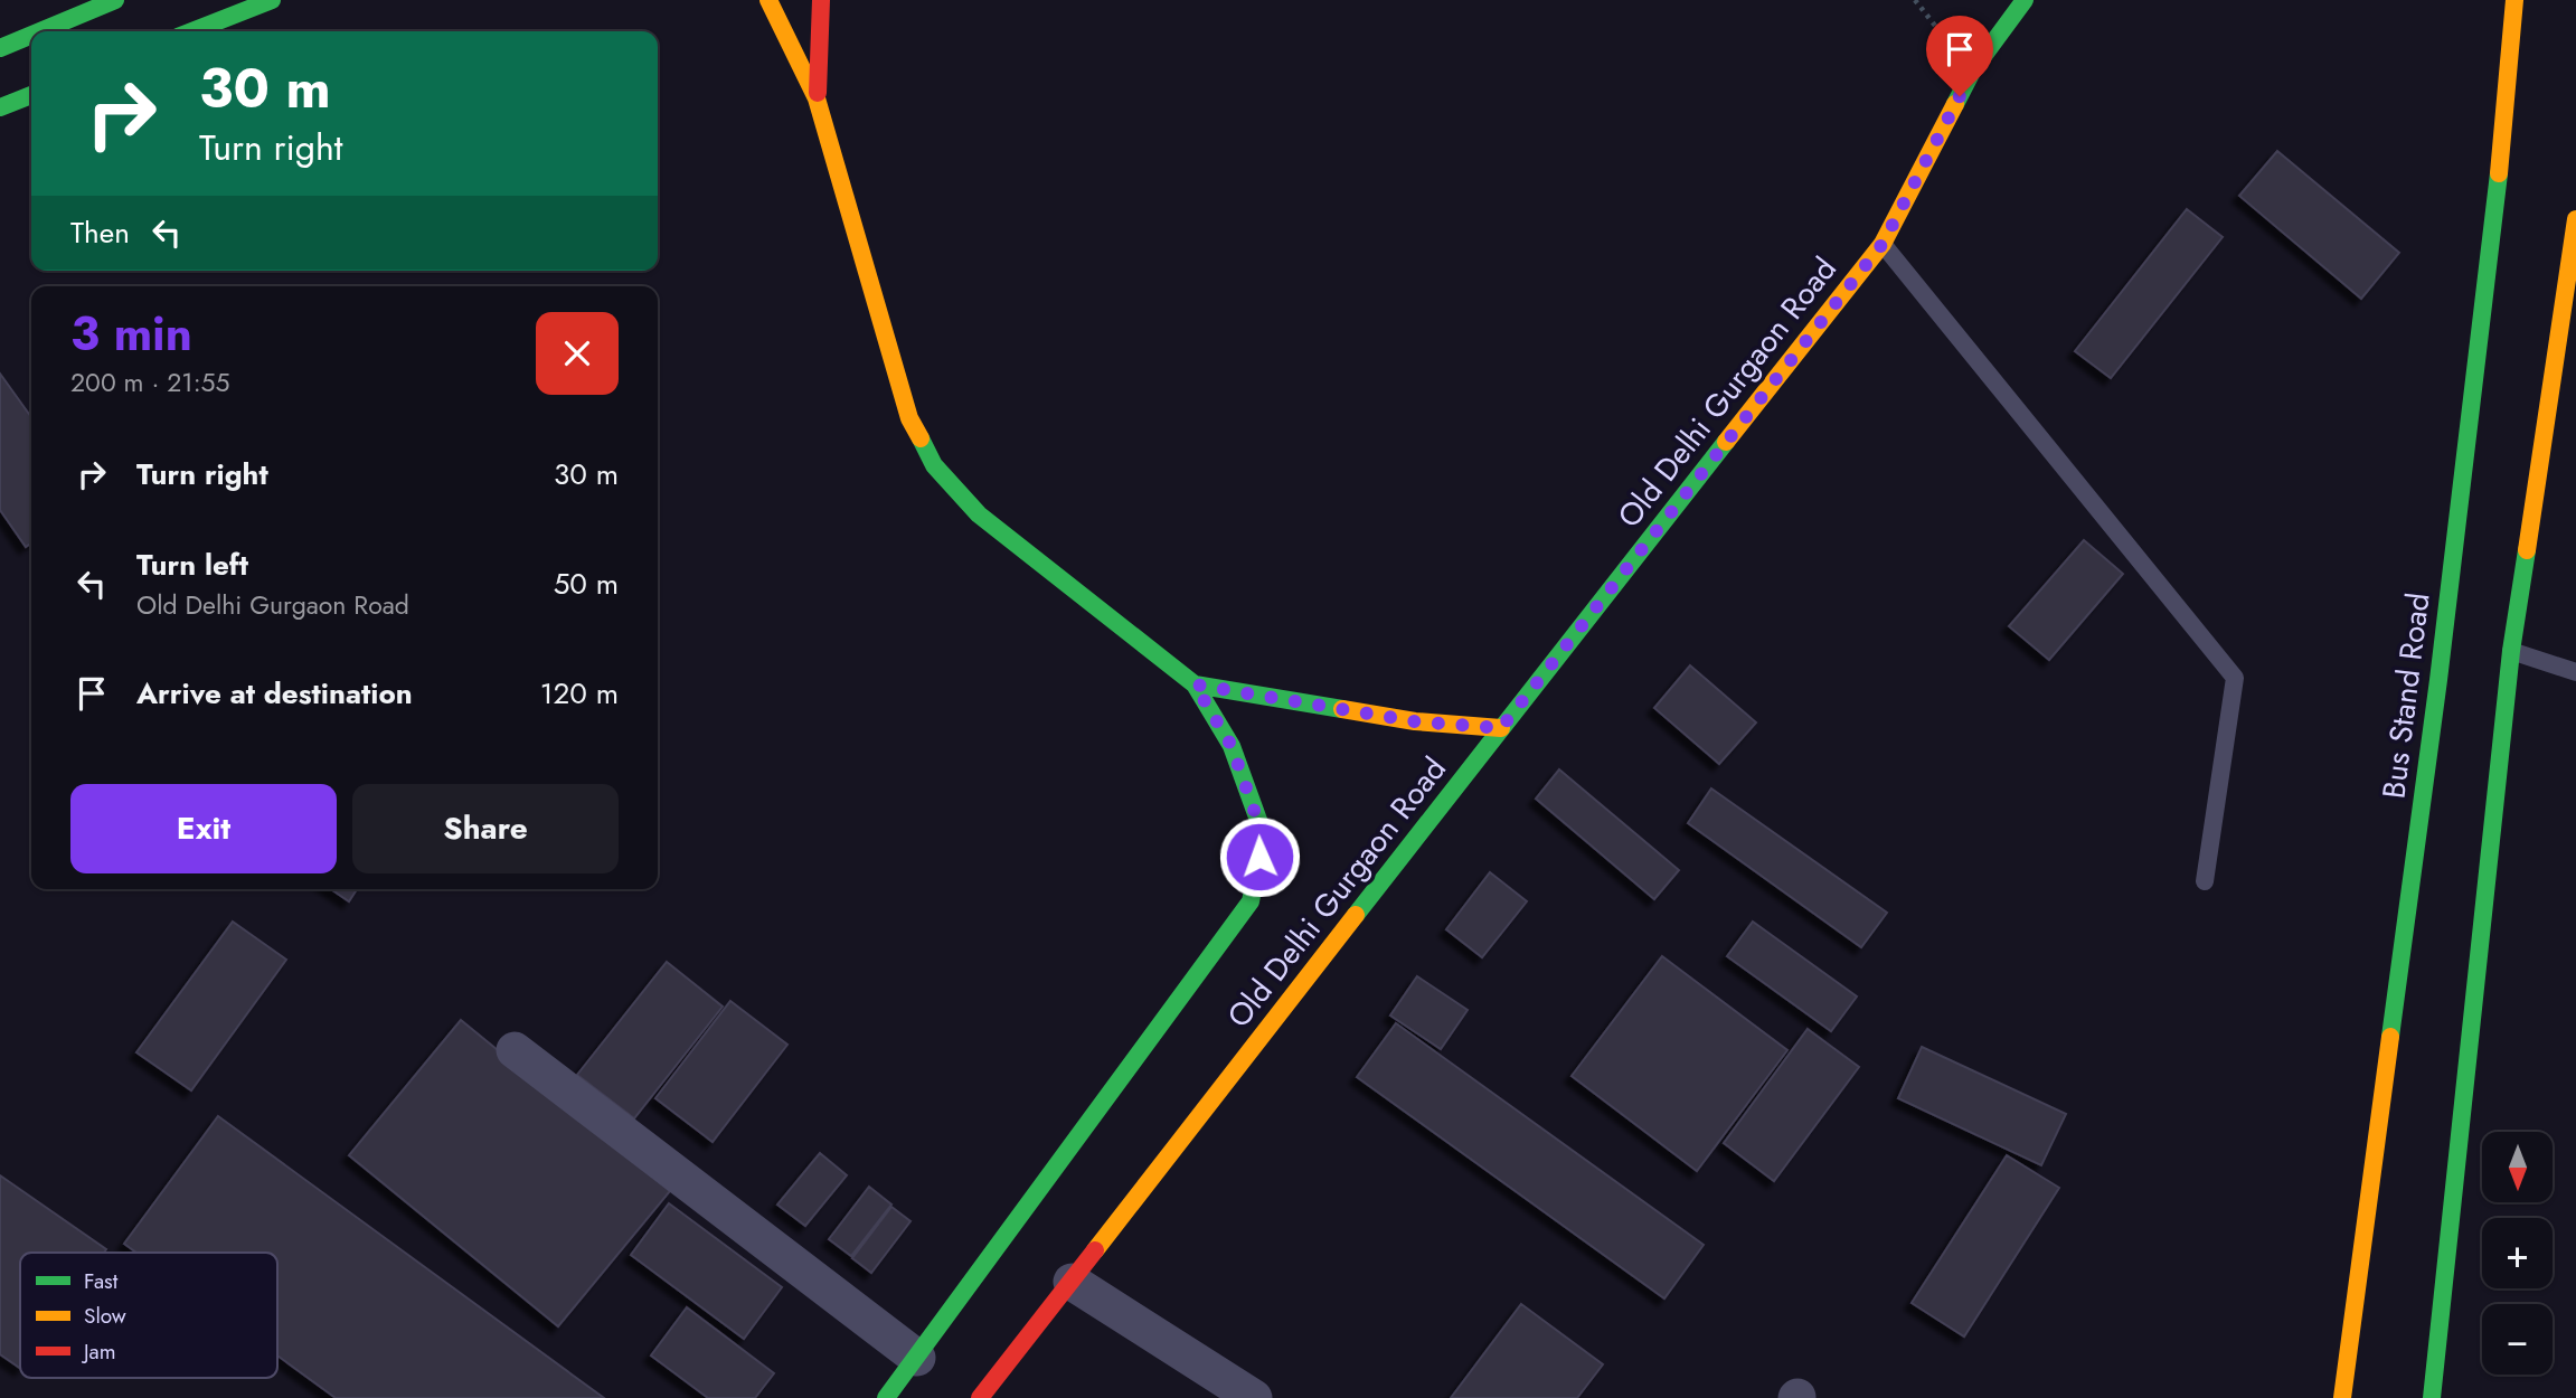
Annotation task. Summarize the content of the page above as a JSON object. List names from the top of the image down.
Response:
{
  "streets": {
    "main road": ["Old Delhi Gurgaon Road", "Bus Stand Road"]
  },
  "legend": ["Fast", "Slow", "Jam"],
  "north": "bottom",
  "page": {
    "turn": ["30 m", "Turn right"],
    "then": "Then",
    "heading": ["3 min", "200 m · 21:55"],
    "list": [
      {
        "name": "Turn right",
        "value": "30 m"
      },
      {
        "name": "Turn left",
        "note": "Old Delhi Gurgaon Road",
        "value": "50 m"
      },
      {
        "name": "Arrive at destination",
        "value": "120 m"
      }
    ],
    "buttons": ["Exit", "Share"],
    "map_buttons": ["+", "−"]
  }
}
